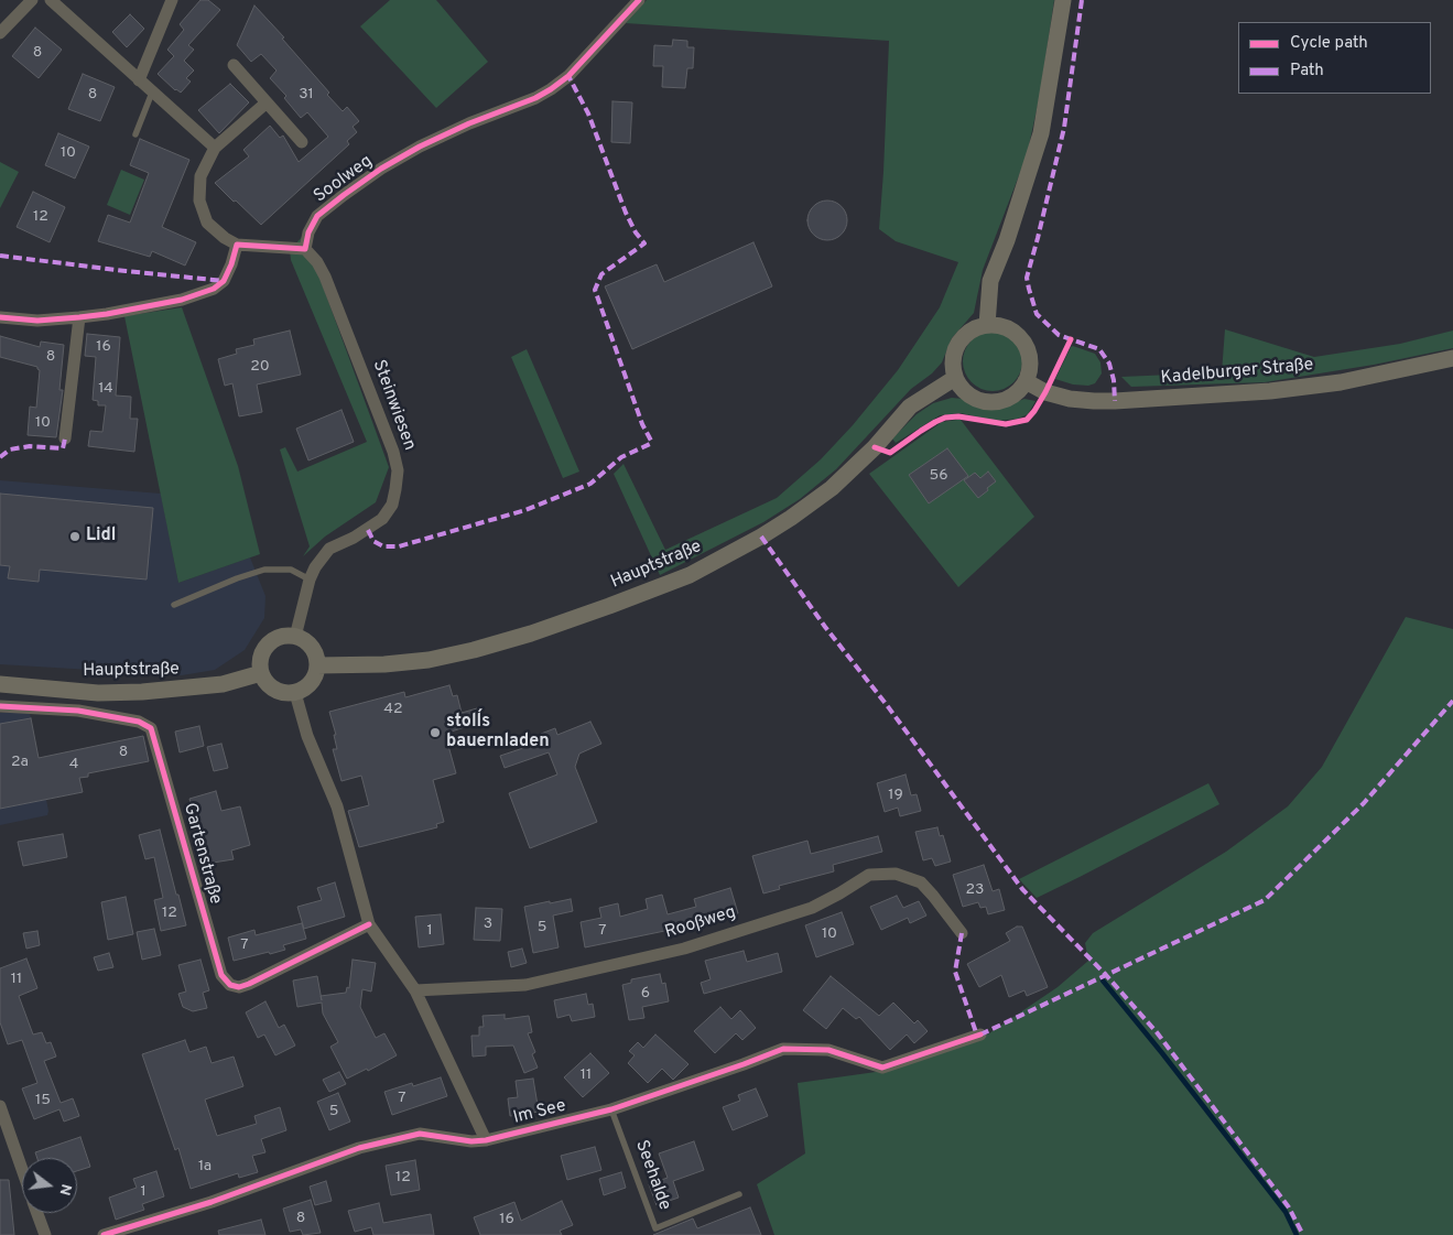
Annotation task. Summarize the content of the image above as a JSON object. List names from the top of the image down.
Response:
{
  "streets": {
    "main road": ["Kadelburger Straße", "Hauptstraße"],
    "street": [
      "Soolweg",
      "Steinwiesen",
      "Gartenstraße",
      "Rooßweg",
      "Im See"
    ],
    "lane": ["Seehalde"]
  },
  "crossings": [
    ["Soolweg", "Steinwiesen"],
    ["Kadelburger Straße", "Hauptstraße"],
    ["Steinwiesen", "Hauptstraße"],
    ["Im See", "Seehalde"]
  ],
  "places": ["Lidl", "stoll´s bauernladen"],
  "house_numbers": [
    "8",
    "8",
    "31",
    "10",
    "12",
    "16",
    "8",
    "20",
    "14",
    "10",
    "56",
    "42",
    "8",
    "2a",
    "4",
    "19",
    "23",
    "12",
    "3",
    "5",
    "1",
    "7",
    "10",
    "7",
    "11",
    "6",
    "11",
    "7",
    "15",
    "5",
    "1a",
    "12",
    "1",
    "8",
    "16"
  ],
  "legend": ["Cycle path", "Path"],
  "north": "right"
}
